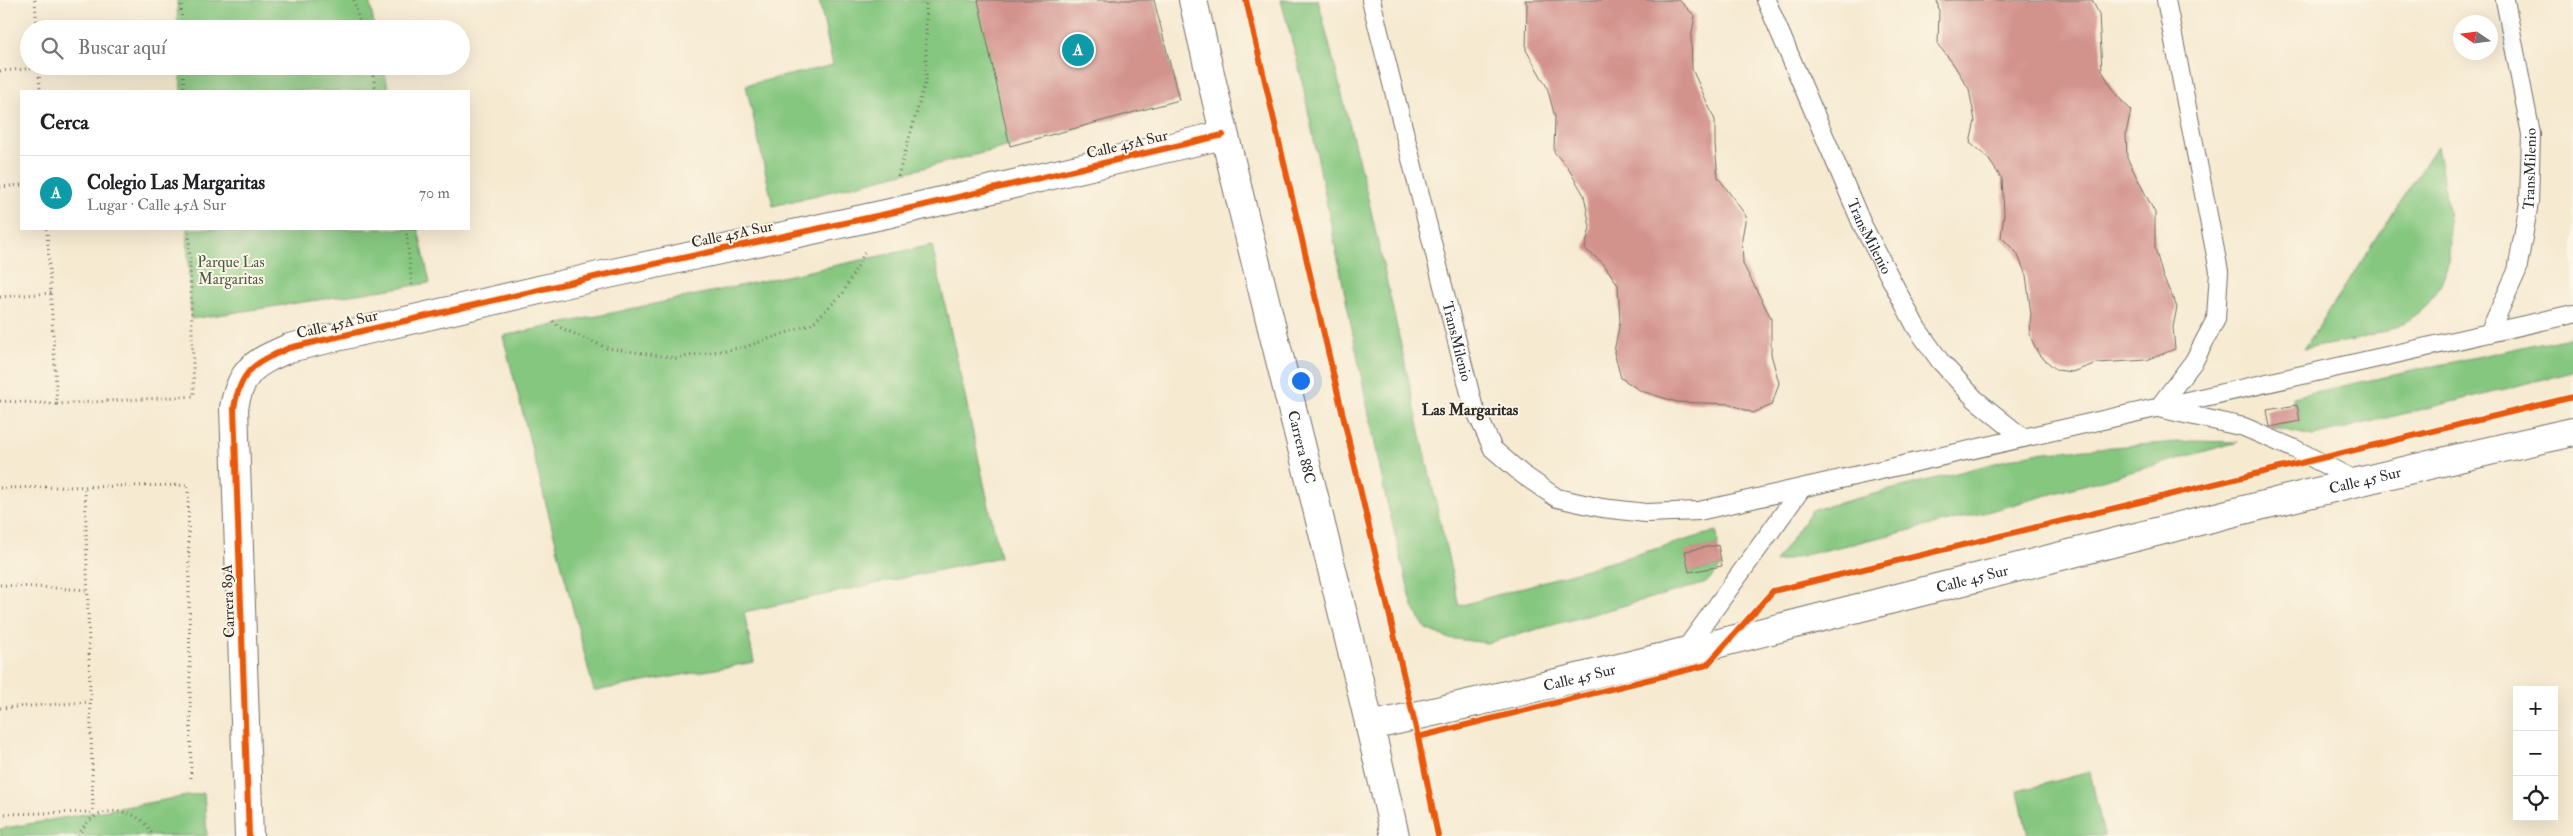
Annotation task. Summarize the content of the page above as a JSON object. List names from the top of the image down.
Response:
{
  "streets": {
    "street": [
      "Calle 45A Sur",
      "Carrera 88C",
      "Calle 45 Sur",
      "Carrera 89A"
    ],
    "lane": ["TransMilenio"]
  },
  "crossings": [
    ["Calle 45A Sur", "Carrera 88C"],
    ["Calle 45A Sur", "Carrera 89A"],
    ["Carrera 88C", "Calle 45 Sur"]
  ],
  "districts": ["Las Margaritas"],
  "parks": ["Parque Las Margaritas"],
  "north": "left",
  "page": {
    "search": "Buscar aquí",
    "pins": "A",
    "heading": "Cerca",
    "list": [
      {
        "mark": "A",
        "name": "Colegio Las Margaritas",
        "note": "Lugar · Calle 45A Sur",
        "value": "70 m"
      }
    ],
    "map_buttons": ["+", "−"]
  }
}
